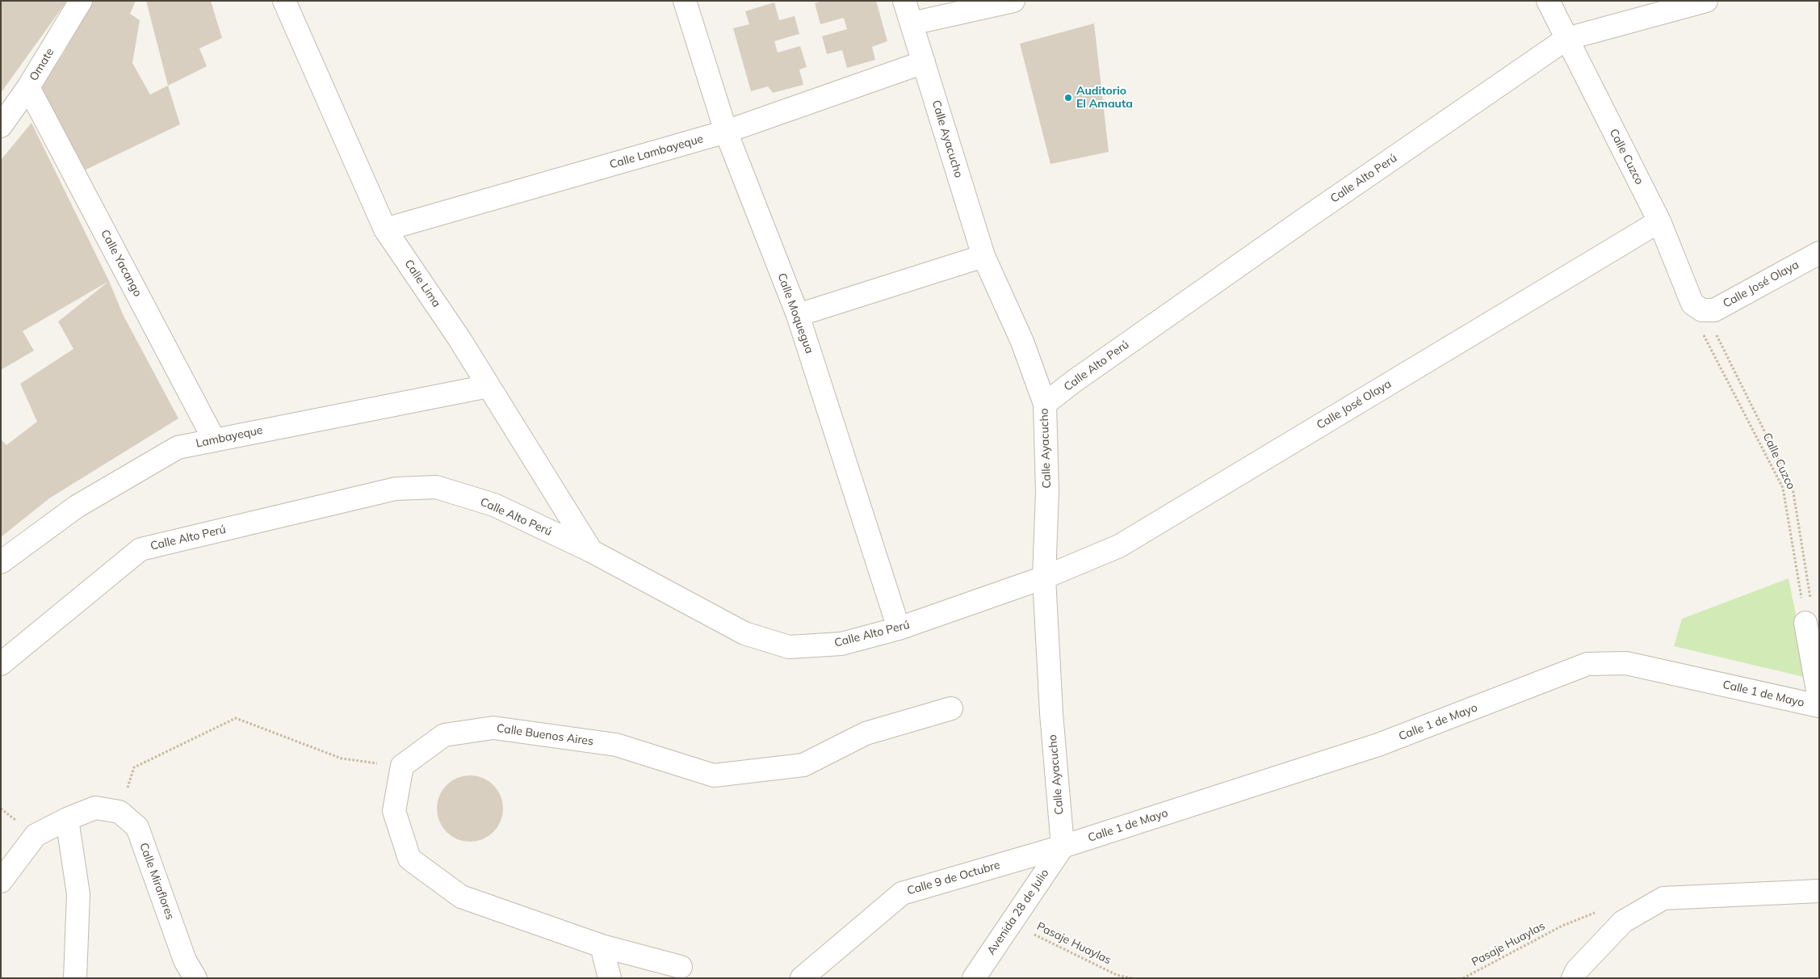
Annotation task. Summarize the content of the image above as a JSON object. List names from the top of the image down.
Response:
{
  "streets": {
    "street": [
      "Omate",
      "Calle Ayacucho",
      "Calle Lambayeque",
      "Calle Cuzco",
      "Calle Alto Perú",
      "Calle Yacango",
      "Calle Lima",
      "Calle José Olaya",
      "Calle Moquegua",
      "Lambayeque",
      "Calle 1 de Mayo",
      "Calle Buenos Aires",
      "Calle 9 de Octubre",
      "Calle Miraflores",
      "Avenida 28 de Julio"
    ],
    "path": ["Pasaje Huaylas"]
  },
  "crossings": [
    ["Omate", "Calle Yacango"],
    ["Calle Ayacucho", "Calle Lambayeque"],
    ["Calle Ayacucho", "Calle Alto Perú"],
    ["Calle Ayacucho", "Calle José Olaya"],
    ["Calle Ayacucho", "Calle 1 de Mayo"],
    ["Calle Ayacucho", "Calle 9 de Octubre"],
    ["Calle Ayacucho", "Avenida 28 de Julio"],
    ["Calle Lambayeque", "Calle Lima"],
    ["Calle Lambayeque", "Calle Moquegua"],
    ["Calle Cuzco", "Calle Alto Perú"],
    ["Calle Cuzco", "Calle José Olaya"],
    ["Calle Alto Perú", "Calle Lima"],
    ["Calle Alto Perú", "Calle José Olaya"],
    ["Calle Alto Perú", "Calle Moquegua"],
    ["Calle Yacango", "Lambayeque"],
    ["Calle Lima", "Lambayeque"],
    ["Calle 1 de Mayo", "Calle 9 de Octubre"],
    ["Calle 1 de Mayo", "Avenida 28 de Julio"],
    ["Calle 9 de Octubre", "Avenida 28 de Julio"],
    ["Avenida 28 de Julio", "Pasaje Huaylas"]
  ],
  "places": ["Auditorio El Amauta"]
}
